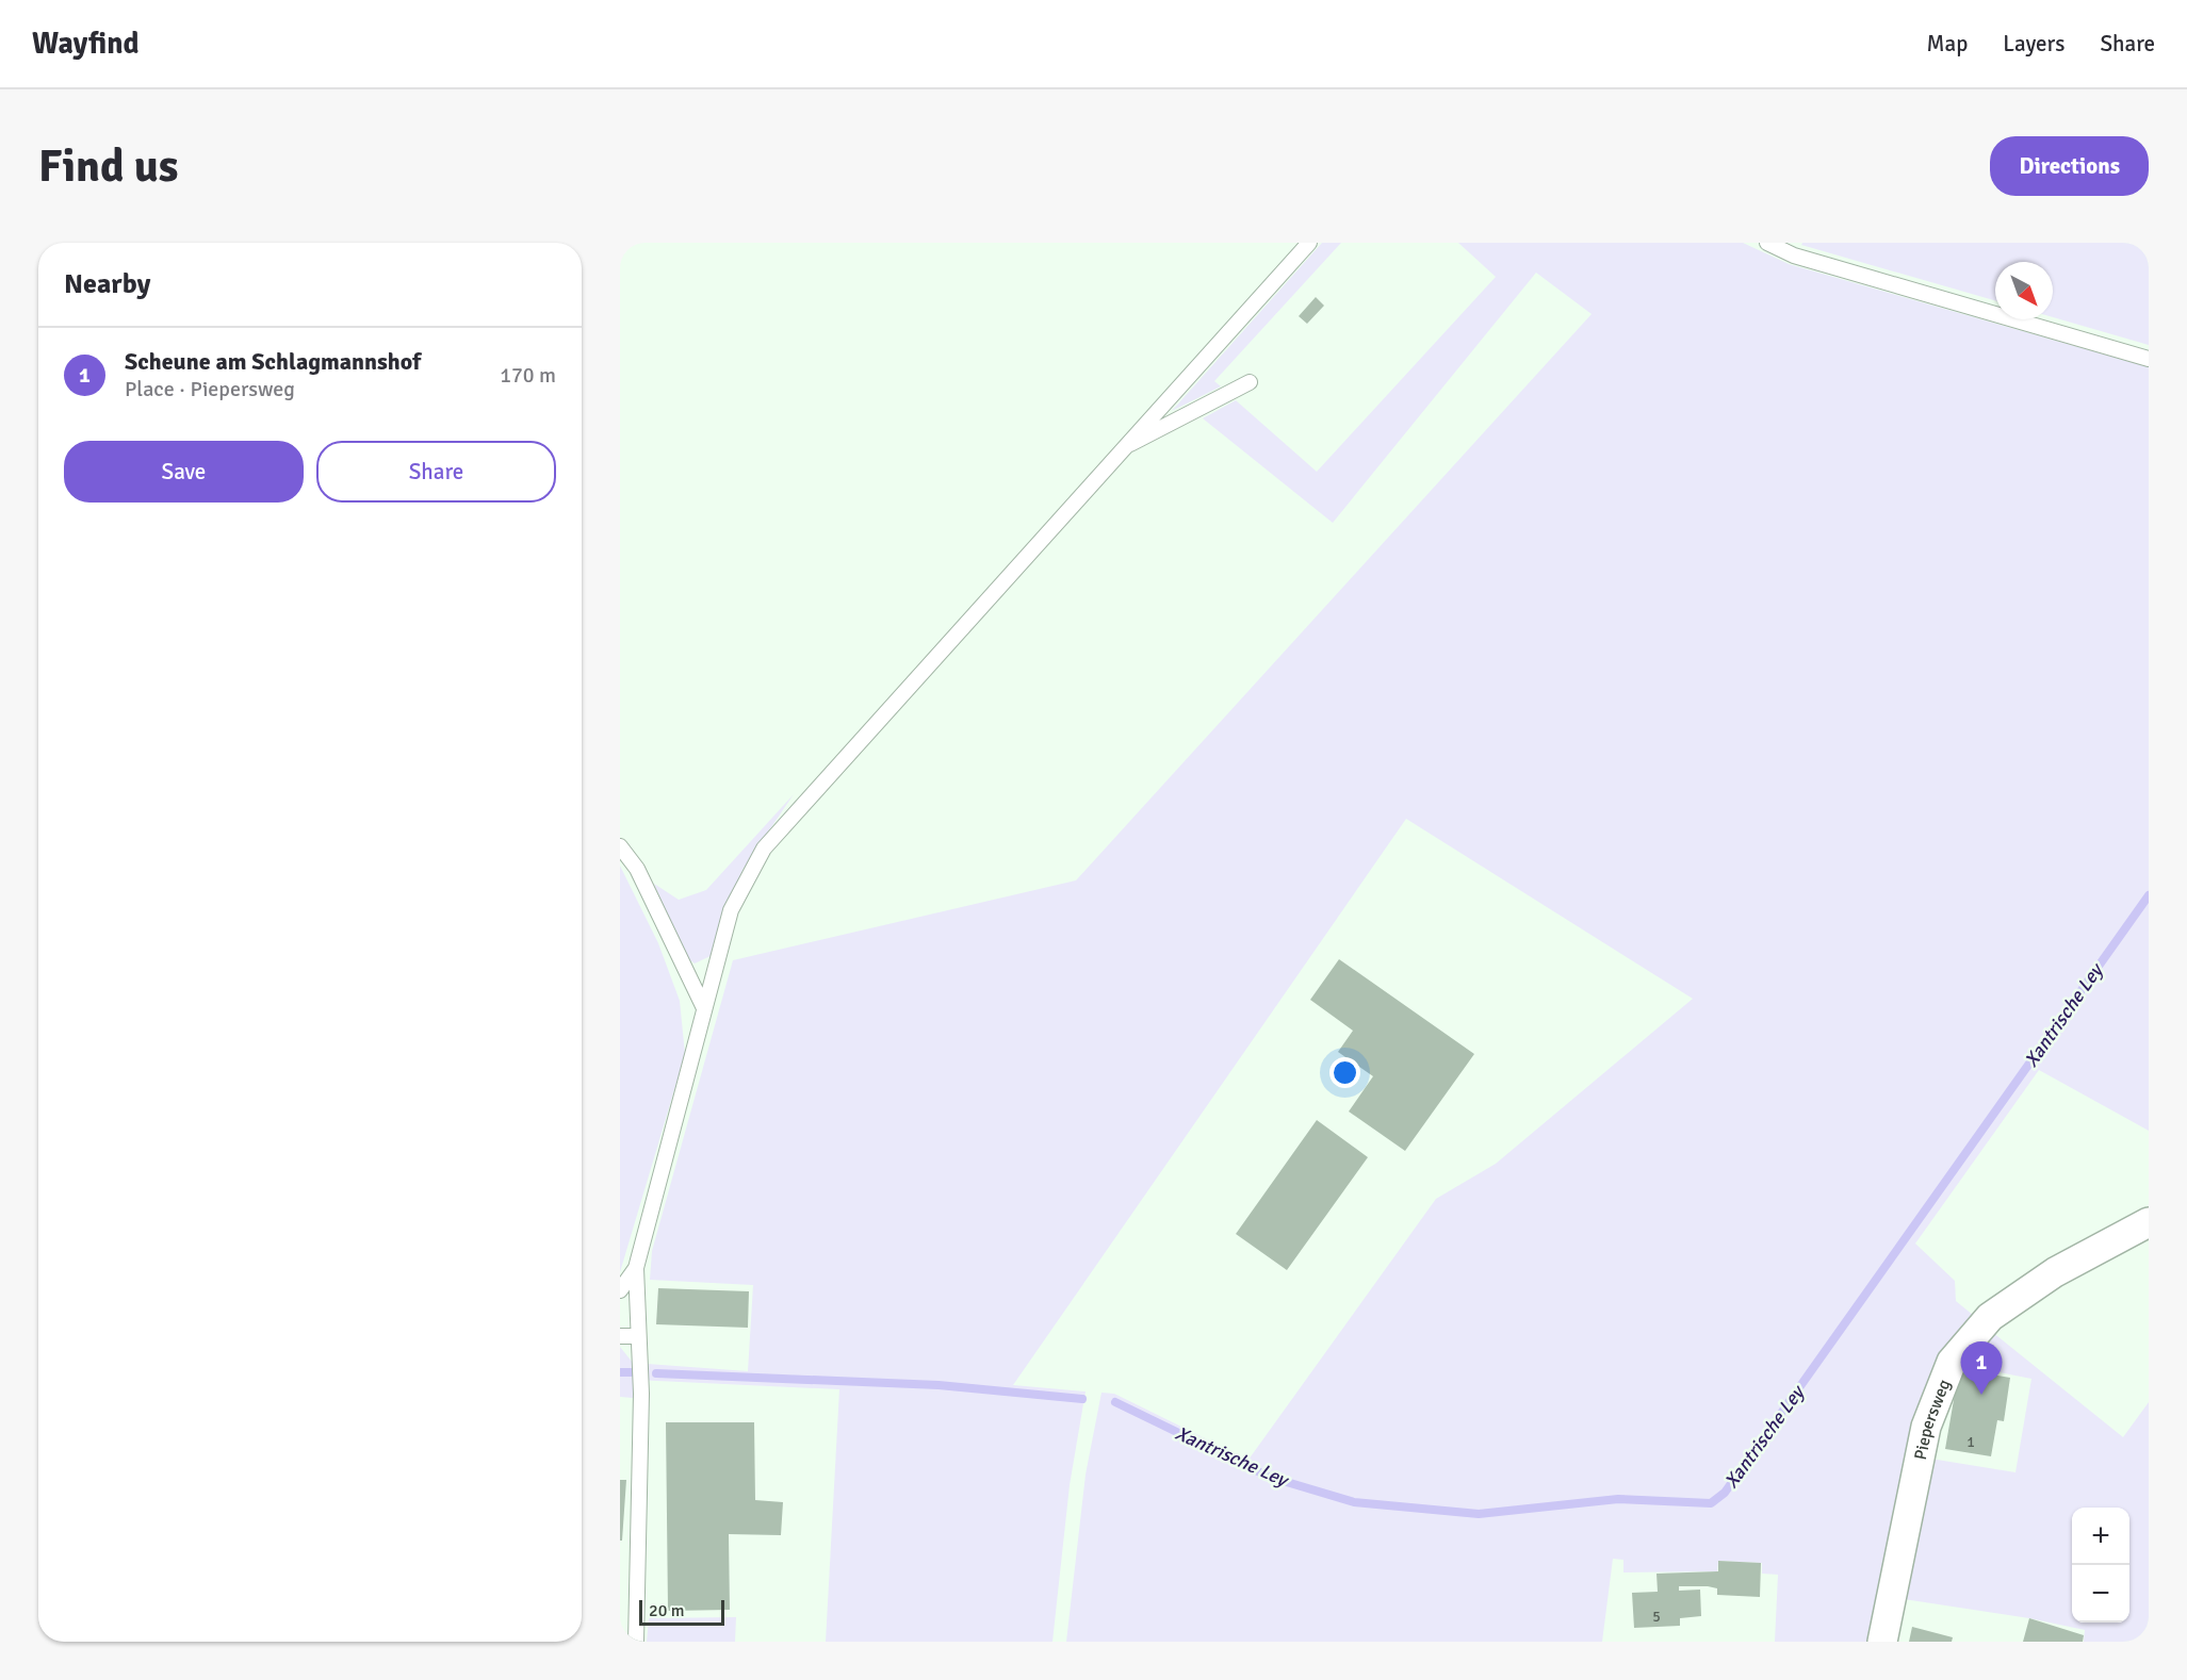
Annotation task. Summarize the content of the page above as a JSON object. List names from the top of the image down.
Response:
{
  "streets": {
    "street": ["Piepersweg"]
  },
  "water": ["Xantrische Ley"],
  "house_numbers": ["1", "5"],
  "scale_bar": "20 m",
  "north": "bottom right",
  "page": {
    "header": "Wayfind",
    "nav": ["Map", "Layers", "Share"],
    "buttons": [
      "Directions",
      ["Save", "Share"]
    ],
    "title": "Find us",
    "heading": "Nearby",
    "list": [
      {
        "mark": "1",
        "name": "Scheune am Schlagmannshof",
        "note": "Place · Piepersweg",
        "value": "170 m"
      }
    ],
    "pins": "1",
    "map_buttons": ["+", "−"],
    "scale": "20 m"
  }
}
